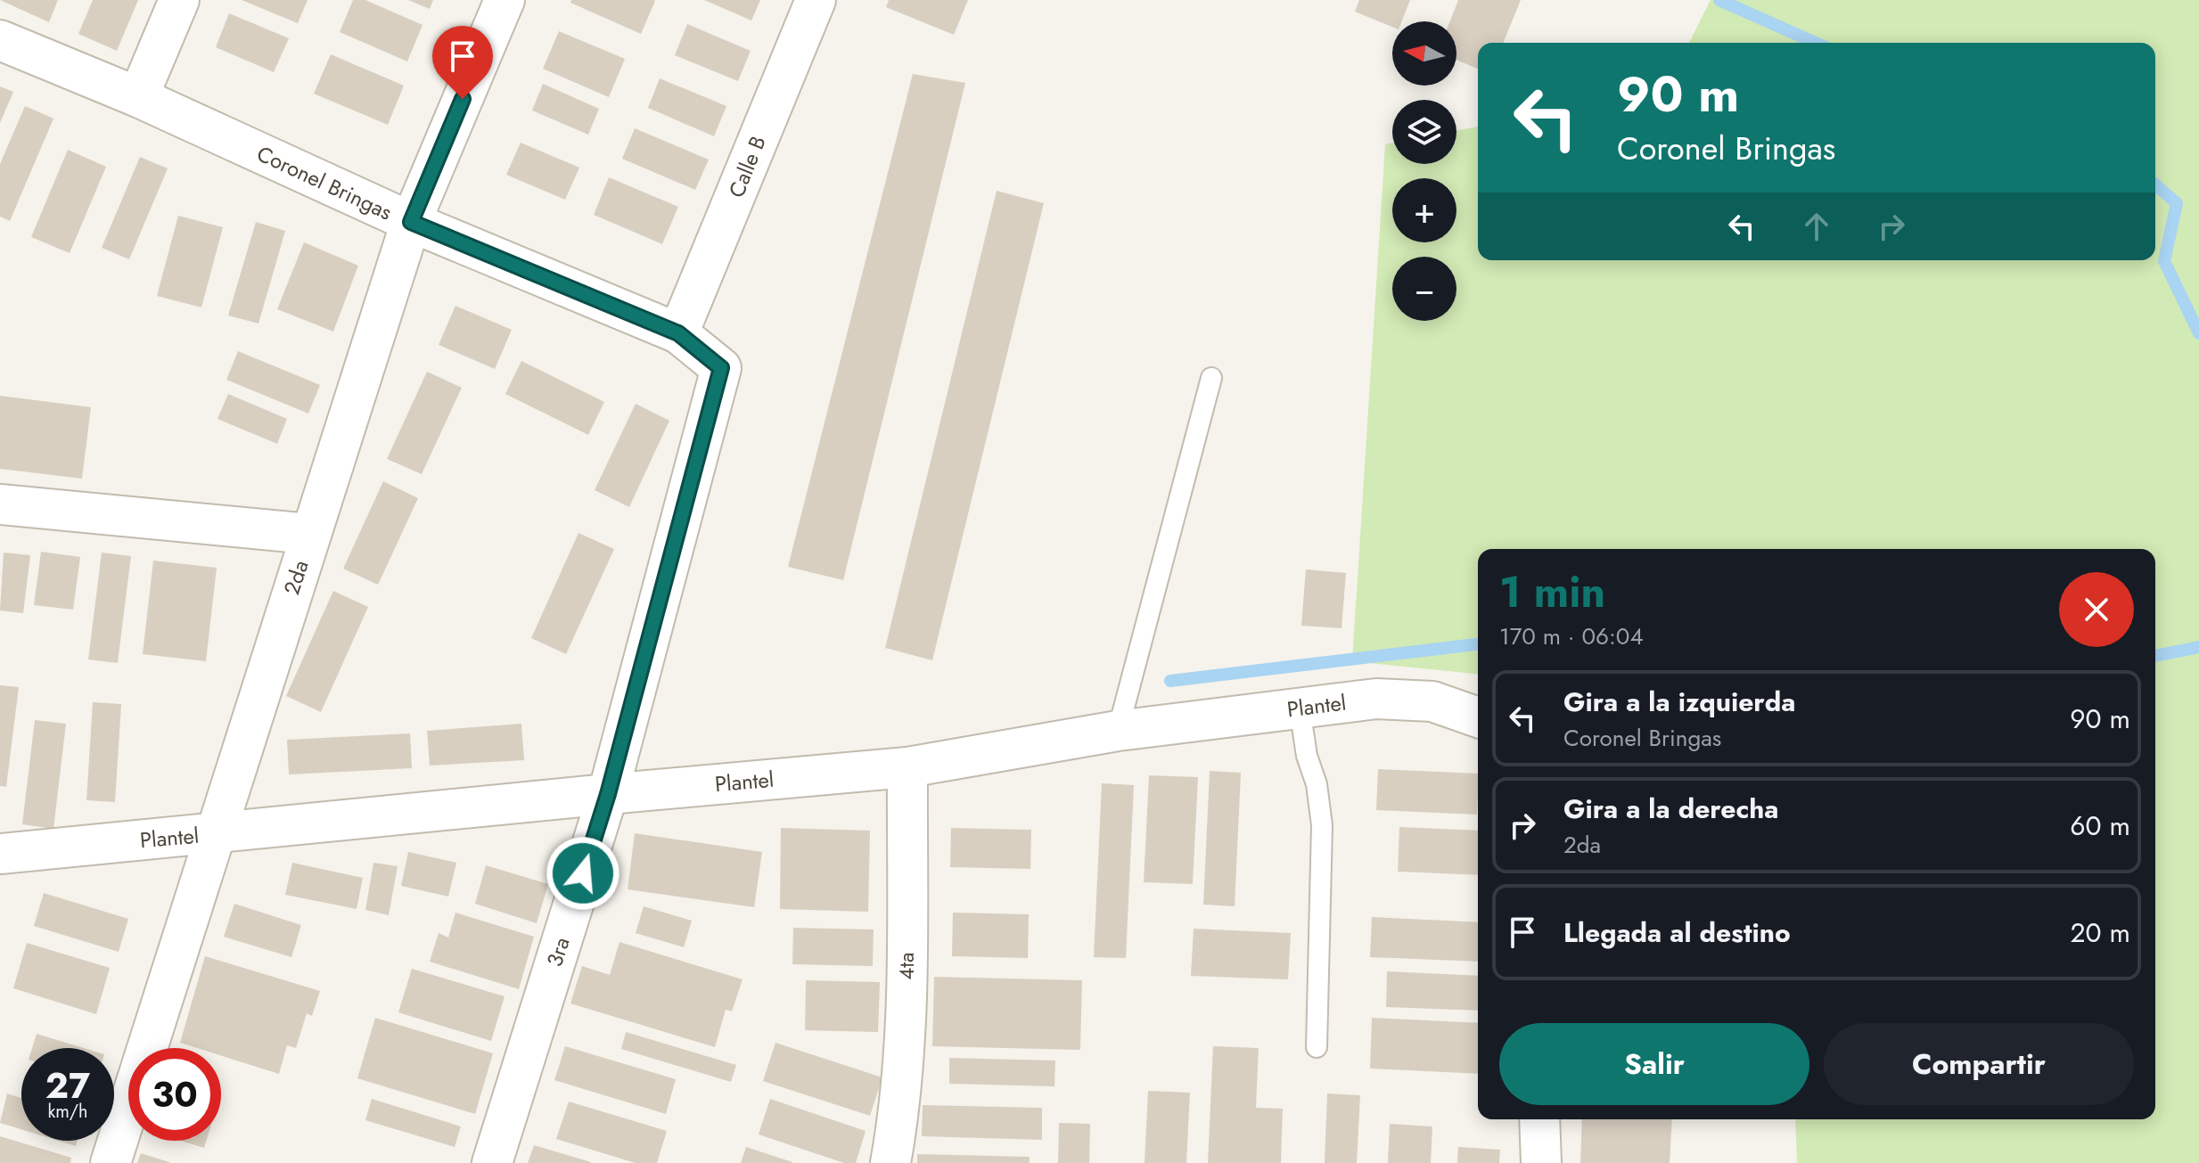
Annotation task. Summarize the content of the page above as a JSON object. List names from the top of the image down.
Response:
{
  "streets": {
    "street": [
      "Calle B",
      "Coronel Bringas",
      "2da",
      "Plantel",
      "3ra",
      "4ta"
    ]
  },
  "crossings": [
    ["Calle B", "Coronel Bringas"],
    ["Coronel Bringas", "2da"],
    ["Coronel Bringas", "3ra"],
    ["2da", "Plantel"],
    ["Plantel", "3ra"],
    ["Plantel", "4ta"]
  ],
  "north": "left",
  "page": {
    "map_buttons": ["+", "−"],
    "turn": ["90 m", "Coronel Bringas"],
    "heading": ["1 min", "170 m · 06:04"],
    "list": [
      {
        "name": "Gira a la izquierda",
        "note": "Coronel Bringas",
        "value": "90 m"
      },
      {
        "name": "Gira a la derecha",
        "note": "2da",
        "value": "60 m"
      },
      {
        "name": "Llegada al destino",
        "value": "20 m"
      }
    ],
    "buttons": ["Salir", "Compartir"],
    "speed": "27 km/h",
    "limit": "30"
  }
}
